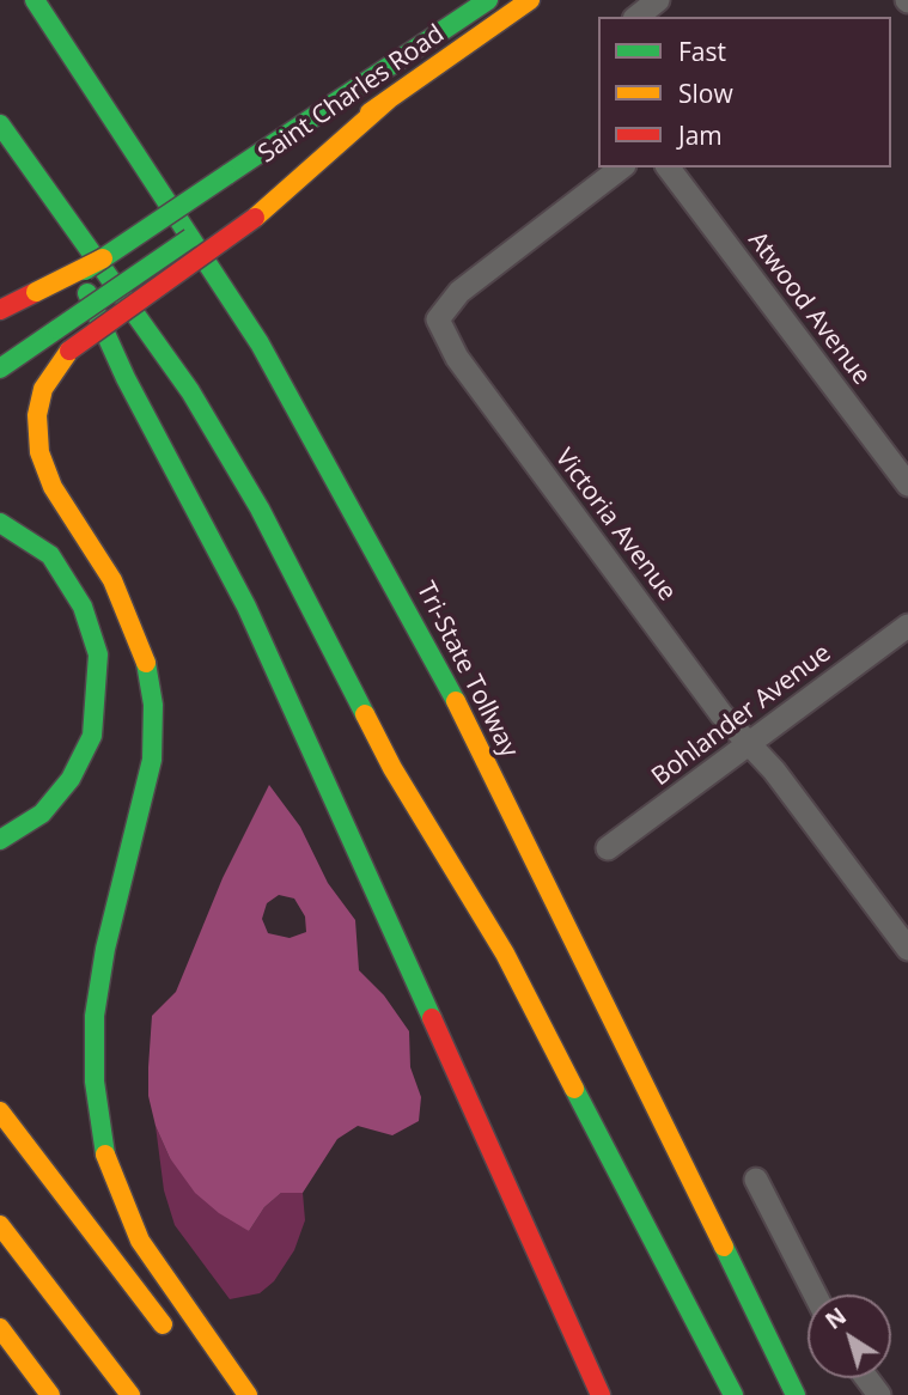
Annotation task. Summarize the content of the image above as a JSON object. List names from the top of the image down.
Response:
{
  "streets": {
    "main road": ["Saint Charles Road", "Tri-State Tollway"],
    "street": ["Atwood Avenue", "Victoria Avenue", "Bohlander Avenue"]
  },
  "crossings": [
    ["Victoria Avenue", "Bohlander Avenue"]
  ],
  "legend": ["Fast", "Slow", "Jam"],
  "north": "top left"
}
